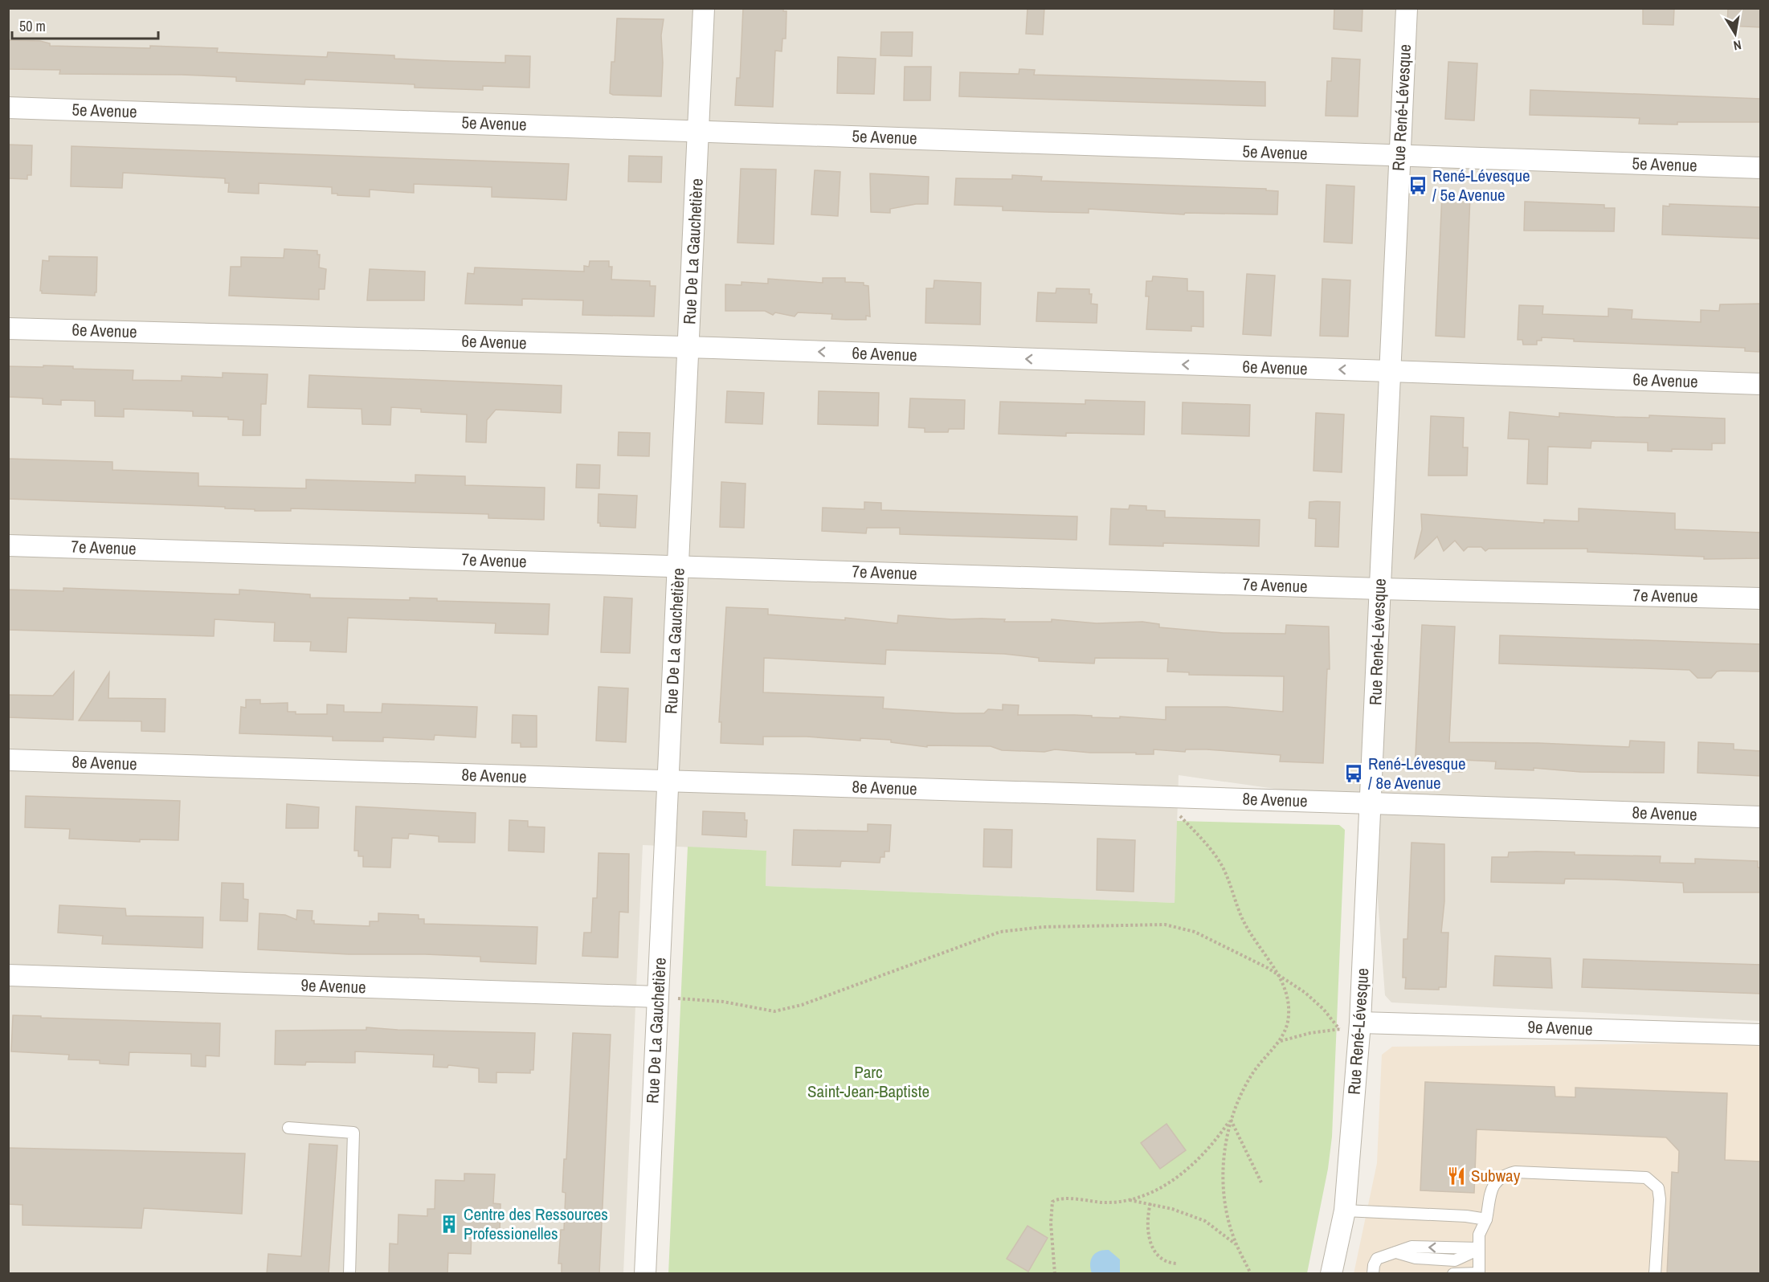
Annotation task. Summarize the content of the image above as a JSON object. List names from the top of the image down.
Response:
{
  "streets": {
    "street": [
      "Rue René-Lévesque",
      "5e Avenue",
      "Rue De La Gauchetière",
      "6e Avenue",
      "7e Avenue",
      "8e Avenue",
      "9e Avenue"
    ]
  },
  "crossings": [
    ["Rue René-Lévesque", "5e Avenue"],
    ["Rue René-Lévesque", "6e Avenue"],
    ["Rue René-Lévesque", "7e Avenue"],
    ["Rue René-Lévesque", "8e Avenue"],
    ["Rue René-Lévesque", "9e Avenue"],
    ["5e Avenue", "Rue De La Gauchetière"],
    ["Rue De La Gauchetière", "6e Avenue"],
    ["Rue De La Gauchetière", "7e Avenue"],
    ["Rue De La Gauchetière", "8e Avenue"],
    ["Rue De La Gauchetière", "9e Avenue"]
  ],
  "one_way": ["6e Avenue"],
  "parks": ["Parc Saint-Jean-Baptiste"],
  "places": {
    "bus stop": ["René-Lévesque / 5e Avenue", "René-Lévesque / 8e Avenue"],
    "restaurant": ["Subway"],
    "building": ["Centre des Ressources Professionelles"]
  },
  "scale_bar": "50 m",
  "north": "bottom"
}
